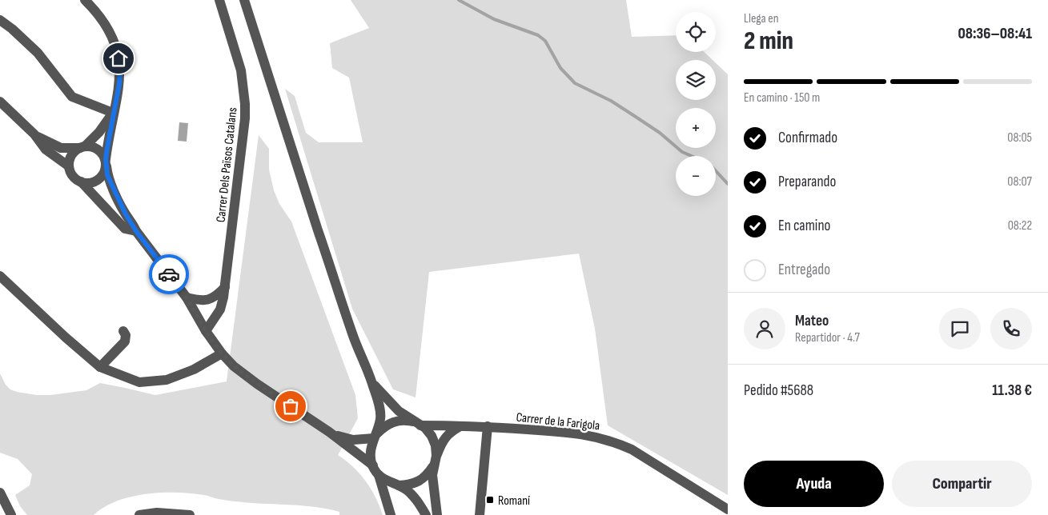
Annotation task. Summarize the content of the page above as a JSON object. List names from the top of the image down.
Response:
{
  "streets": {
    "street": ["Carrer Dels Països Catalans", "Carrer de la Farigola"]
  },
  "places": {
    "transit": ["Romaní"]
  },
  "page": {
    "heading": ["2 min", "Llega en", "08:36–08:41"],
    "panel": [
      "Mateo",
      "Repartidor · 4.7",
      "Pedido #5688",
      "11.38 €"
    ],
    "map_buttons": ["+", "−"],
    "bar": "En camino · 150 m",
    "list": [
      ["Confirmado", "08:05"],
      ["Preparando", "08:07"],
      ["En camino", "08:22"],
      "Entregado"
    ],
    "buttons": ["Ayuda", "Compartir"]
  }
}
